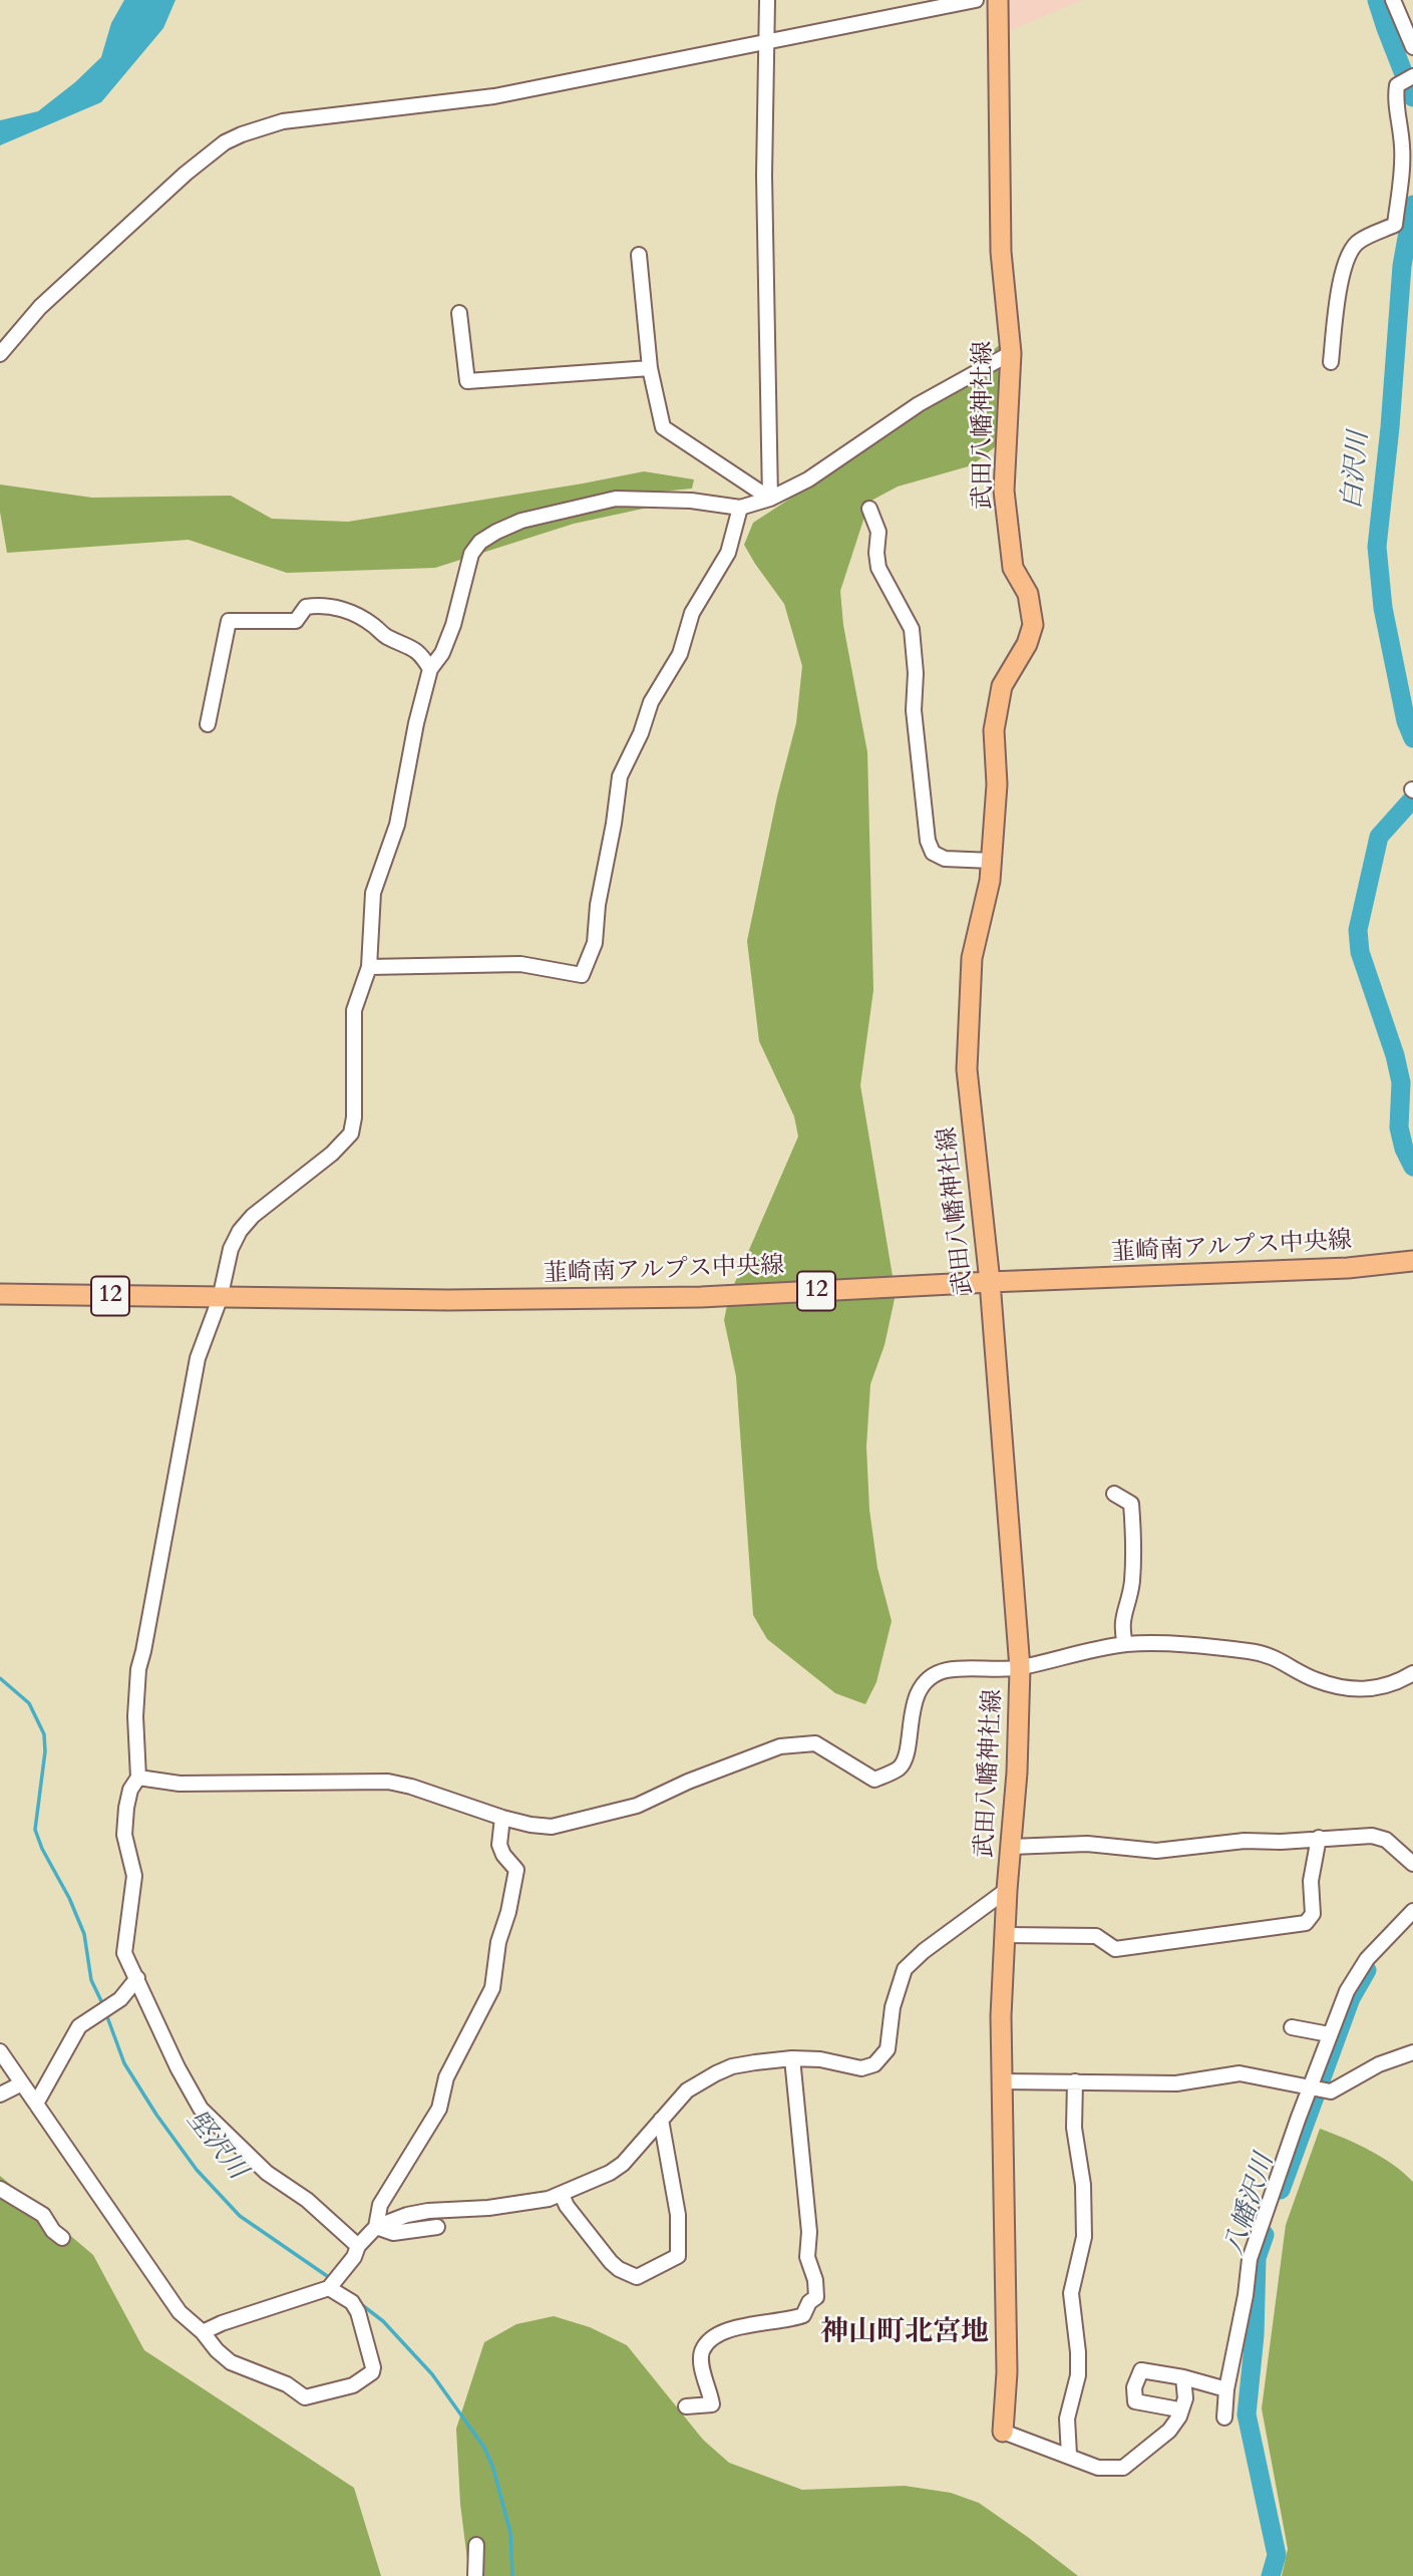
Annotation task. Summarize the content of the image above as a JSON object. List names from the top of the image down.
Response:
{
  "streets": {
    "main road": ["武田八幡神社線", "韮崎南アルプス中央線", "12"]
  },
  "crossings": [
    ["武田八幡神社線", "韮崎南アルプス中央線"]
  ],
  "districts": ["神山町北宮地"],
  "water": ["白沢川", "堅沢川", "八幡沢川"]
}
